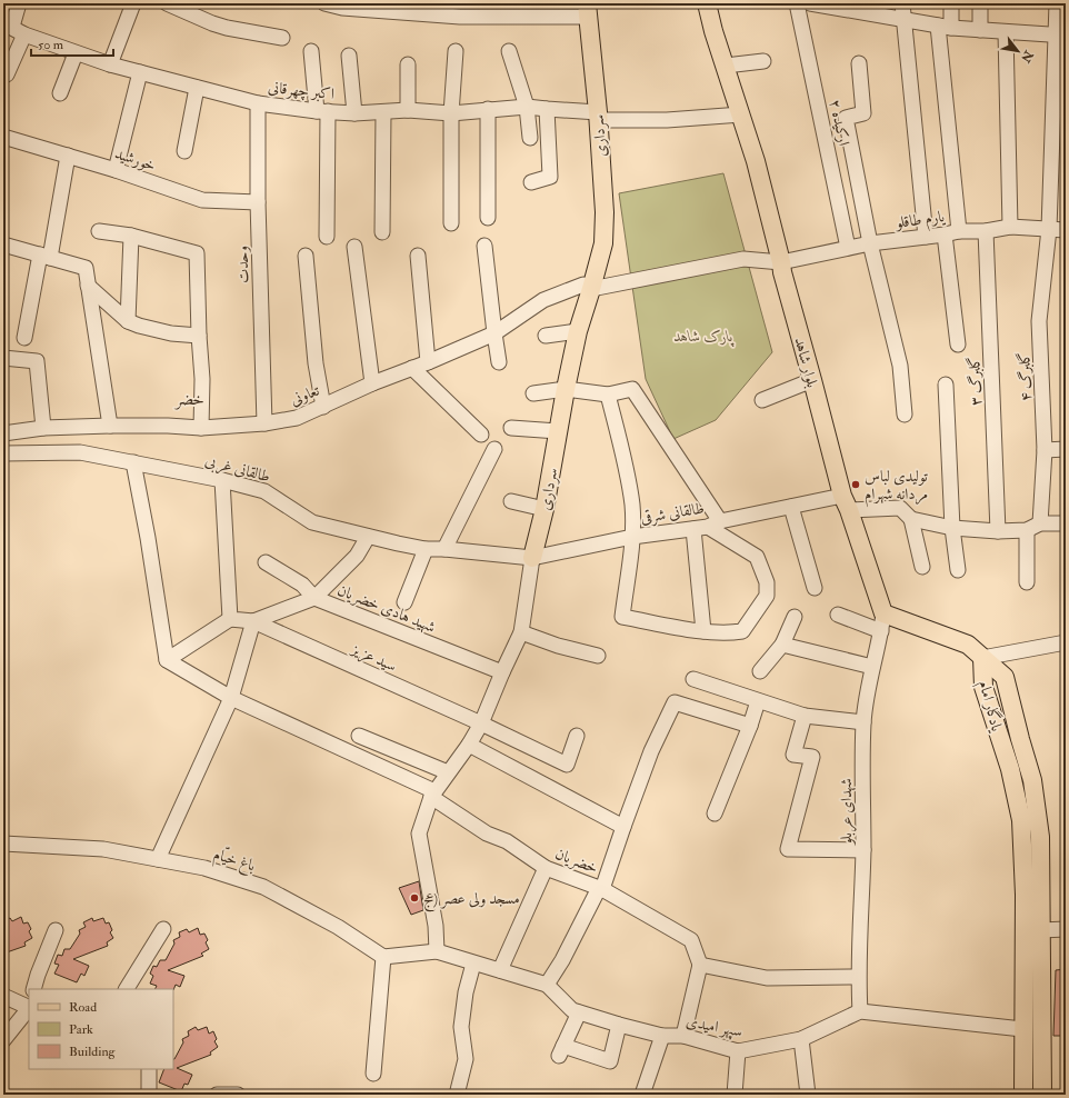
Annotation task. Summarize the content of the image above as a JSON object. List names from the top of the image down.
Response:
{
  "streets": {
    "main road": ["سرداری", "بلوار شاهد", "یادگار امام"],
    "street": [
      "اکبر چهرقانی",
      "ارکیده ۲",
      "خورشید",
      "یارم طاقلو",
      "وحدت",
      "گلبرگ ۴",
      "گلبرگ ۳",
      "تعاونی",
      "طالقانی غربی",
      "طالقانی شرقی",
      "شهید هادی خضریان",
      "سید عزیز",
      "شهدای عربلو",
      "باغ خیّام",
      "خضریان",
      "سپهر امیدی"
    ]
  },
  "crossings": [
    ["اکبر چهرقانی", "سرداری"],
    ["اکبر چهرقانی", "وحدت"],
    ["اکبر چهرقانی", "بلوار شاهد"],
    ["ارکیده ۲", "یارم طاقلو"],
    ["سرداری", "یارم طاقلو"],
    ["سرداری", "تعاونی"],
    ["سرداری", "طالقانی غربی"],
    ["سرداری", "طالقانی شرقی"],
    ["سرداری", "شهید هادی خضریان"],
    ["سرداری", "سید عزیز"],
    ["سرداری", "خضریان"],
    ["سرداری", "سپهر امیدی"],
    ["خورشید", "وحدت"],
    ["یارم طاقلو", "بلوار شاهد"],
    ["یارم طاقلو", "گلبرگ ۴"],
    ["یارم طاقلو", "گلبرگ ۳"],
    ["یارم طاقلو", "تعاونی"],
    ["وحدت", "تعاونی"],
    ["بلوار شاهد", "طالقانی شرقی"],
    ["بلوار شاهد", "شهدای عربلو"],
    ["گلبرگ ۳", "طالقانی شرقی"],
    ["طالقانی غربی", "طالقانی شرقی"],
    ["شهدای عربلو", "سپهر امیدی"]
  ],
  "districts": ["خضر"],
  "parks": ["پارک شاهد"],
  "places": ["تولیدی لباس مردانه شهرام", "مسجد ولی عصر (عج"],
  "legend": ["Road", "Park", "Building"],
  "scale_bar": "50 m",
  "north": "bottom right"
}
